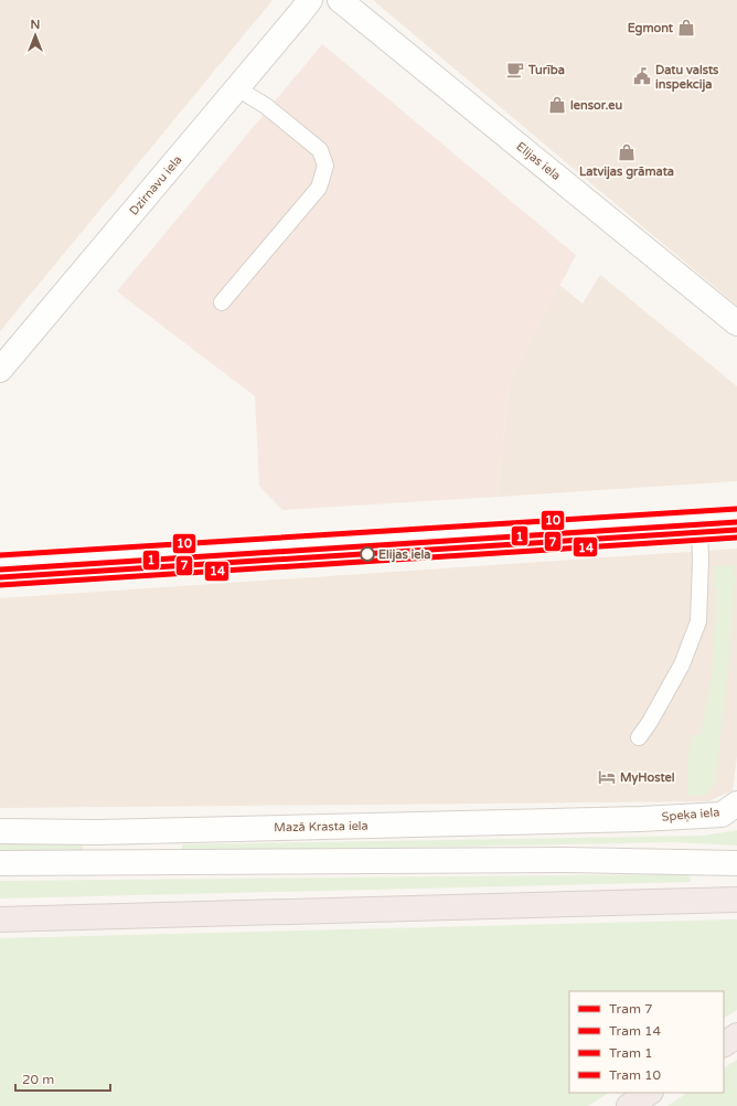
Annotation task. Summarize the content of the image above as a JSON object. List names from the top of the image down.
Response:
{
  "streets": {
    "street": [
      "Elijas iela",
      "Dzirnavu iela",
      "Speķa iela",
      "Mazā Krasta iela"
    ]
  },
  "crossings": [
    ["Speķa iela", "Mazā Krasta iela"]
  ],
  "places": {
    "shop": ["Egmont", "lensor.eu", "Latvijas grāmata"],
    "cafe": ["Turība"],
    "public building": ["Datu valsts inspekcija"],
    "other": ["Elijas iela"],
    "hotel": ["MyHostel"]
  },
  "lines": [
    "tram line 10",
    "tram line 1",
    "tram line 7",
    "tram line 14"
  ],
  "legend": [
    "Tram 7",
    "Tram 14",
    "Tram 1",
    "Tram 10"
  ],
  "scale_bar": "20 m",
  "north": "top"
}
